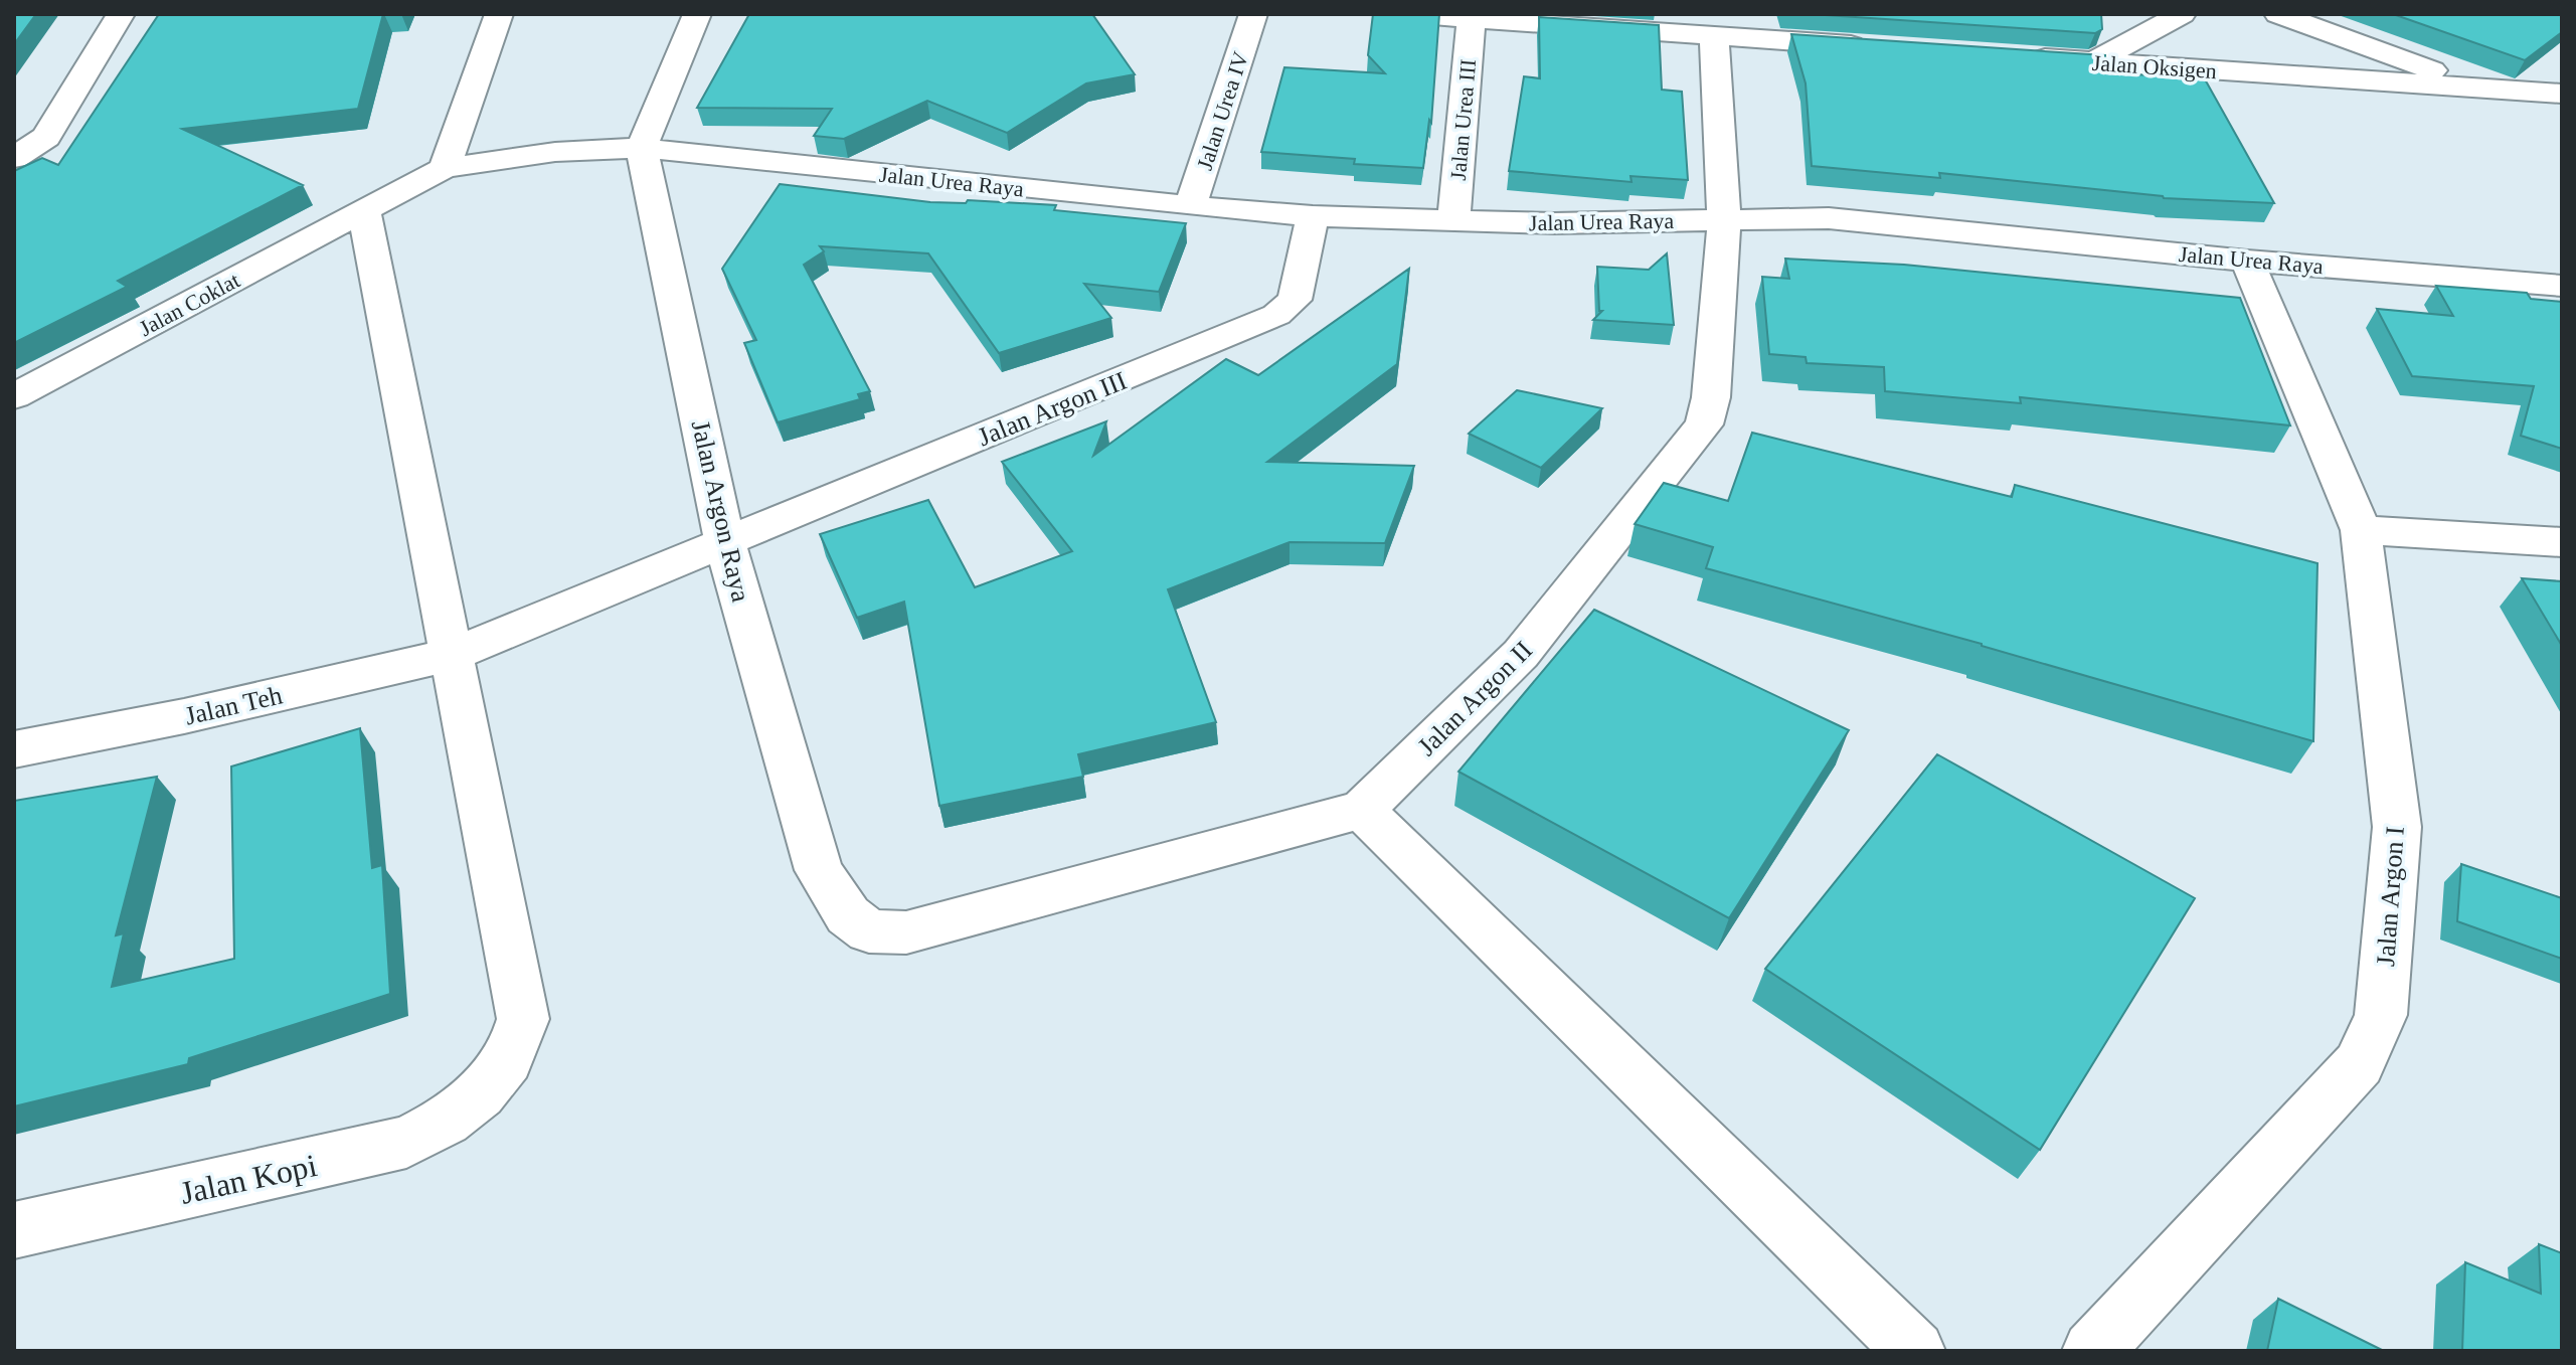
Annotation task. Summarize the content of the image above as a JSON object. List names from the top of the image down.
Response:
{
  "streets": {
    "street": [
      "Jalan Oksigen",
      "Jalan Urea IV",
      "Jalan Urea III",
      "Jalan Urea Raya",
      "Jalan Coklat",
      "Jalan Argon III",
      "Jalan Argon Raya",
      "Jalan Argon II",
      "Jalan Teh",
      "Jalan Argon I",
      "Jalan Kopi"
    ]
  },
  "crossings": [
    ["Jalan Urea IV", "Jalan Urea Raya"],
    ["Jalan Urea III", "Jalan Urea Raya"],
    ["Jalan Urea Raya", "Jalan Coklat"],
    ["Jalan Urea Raya", "Jalan Argon III"],
    ["Jalan Urea Raya", "Jalan Argon Raya"],
    ["Jalan Urea Raya", "Jalan Argon II"],
    ["Jalan Urea Raya", "Jalan Argon I"],
    ["Jalan Coklat", "Jalan Kopi"],
    ["Jalan Argon III", "Jalan Argon Raya"],
    ["Jalan Argon III", "Jalan Teh"],
    ["Jalan Argon III", "Jalan Kopi"],
    ["Jalan Argon Raya", "Jalan Argon II"],
    ["Jalan Teh", "Jalan Kopi"]
  ]
}
